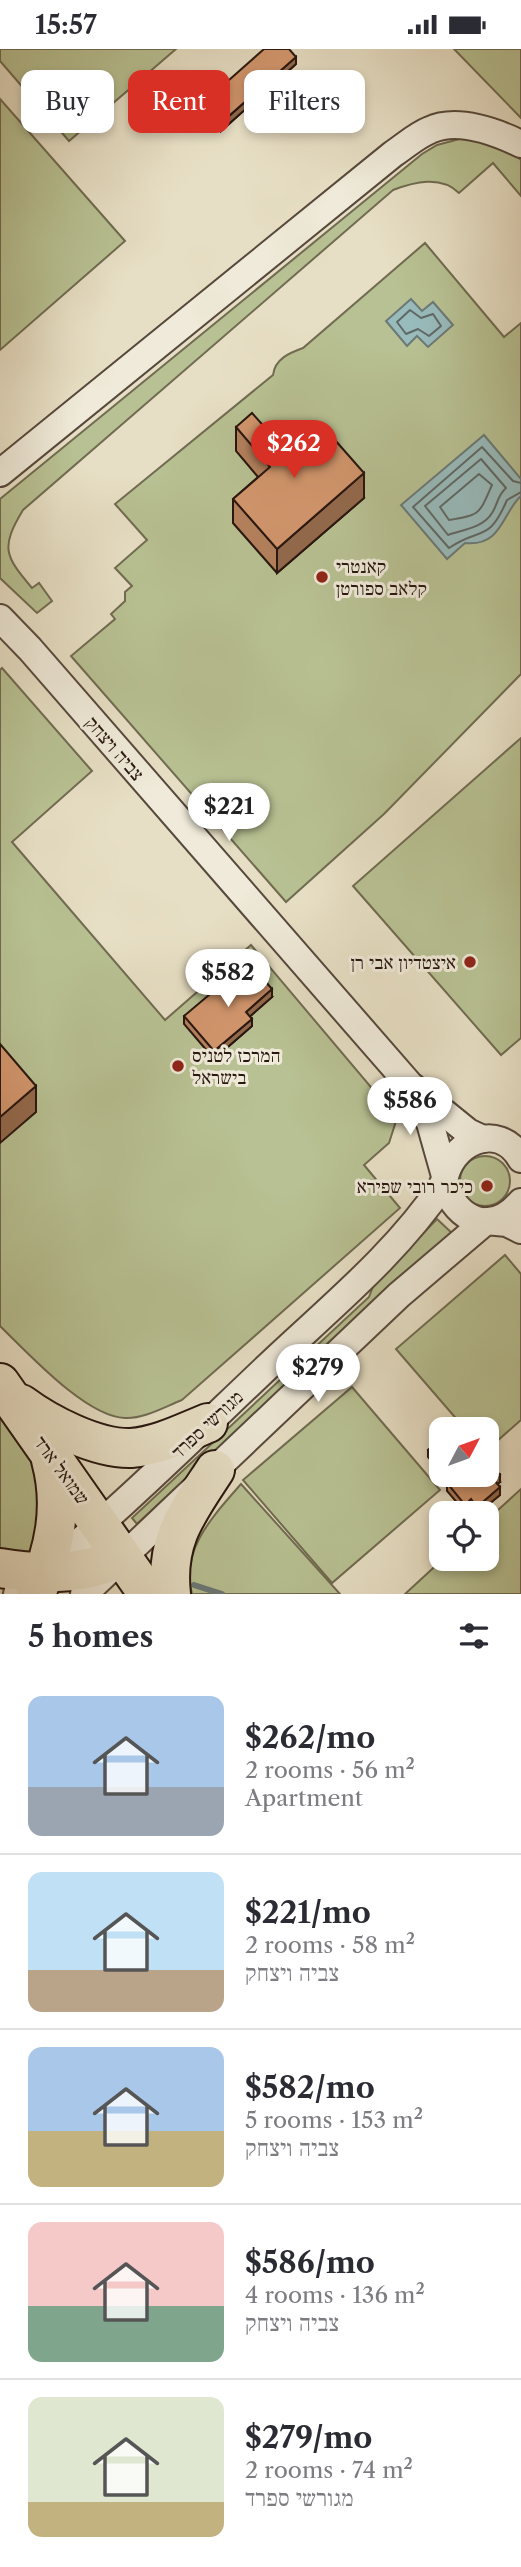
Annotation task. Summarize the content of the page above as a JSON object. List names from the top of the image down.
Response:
{
  "streets": {
    "highway": ["שמואל ארד"],
    "street": ["צביה ויצחק", "מגורשי ספרד"]
  },
  "crossings": [
    ["צביה ויצחק", "מגורשי ספרד"],
    ["מגורשי ספרד", "שמואל ארד"]
  ],
  "places": [
    "קאנטרי קלאב ספורטן",
    "איצטדיון אבי רן",
    "המרכז לטניס בישראל",
    "כיכר רובי שפירא"
  ],
  "north": "top right",
  "page": {
    "status": "15:57",
    "chip": ["Buy", "Rent", "Filters"],
    "price": [
      "$262",
      "$221",
      "$582",
      "$586",
      "$279"
    ],
    "heading": "5 homes",
    "list": [
      {
        "name": "$262/mo",
        "note": "2 rooms · 56 m² · Apartment"
      },
      {
        "name": "$221/mo",
        "note": "2 rooms · 58 m² · צביה ויצחק"
      },
      {
        "name": "$582/mo",
        "note": "5 rooms · 153 m² · צביה ויצחק"
      },
      {
        "name": "$586/mo",
        "note": "4 rooms · 136 m² · צביה ויצחק"
      },
      {
        "name": "$279/mo",
        "note": "2 rooms · 74 m² · מגורשי ספרד"
      }
    ]
  }
}
